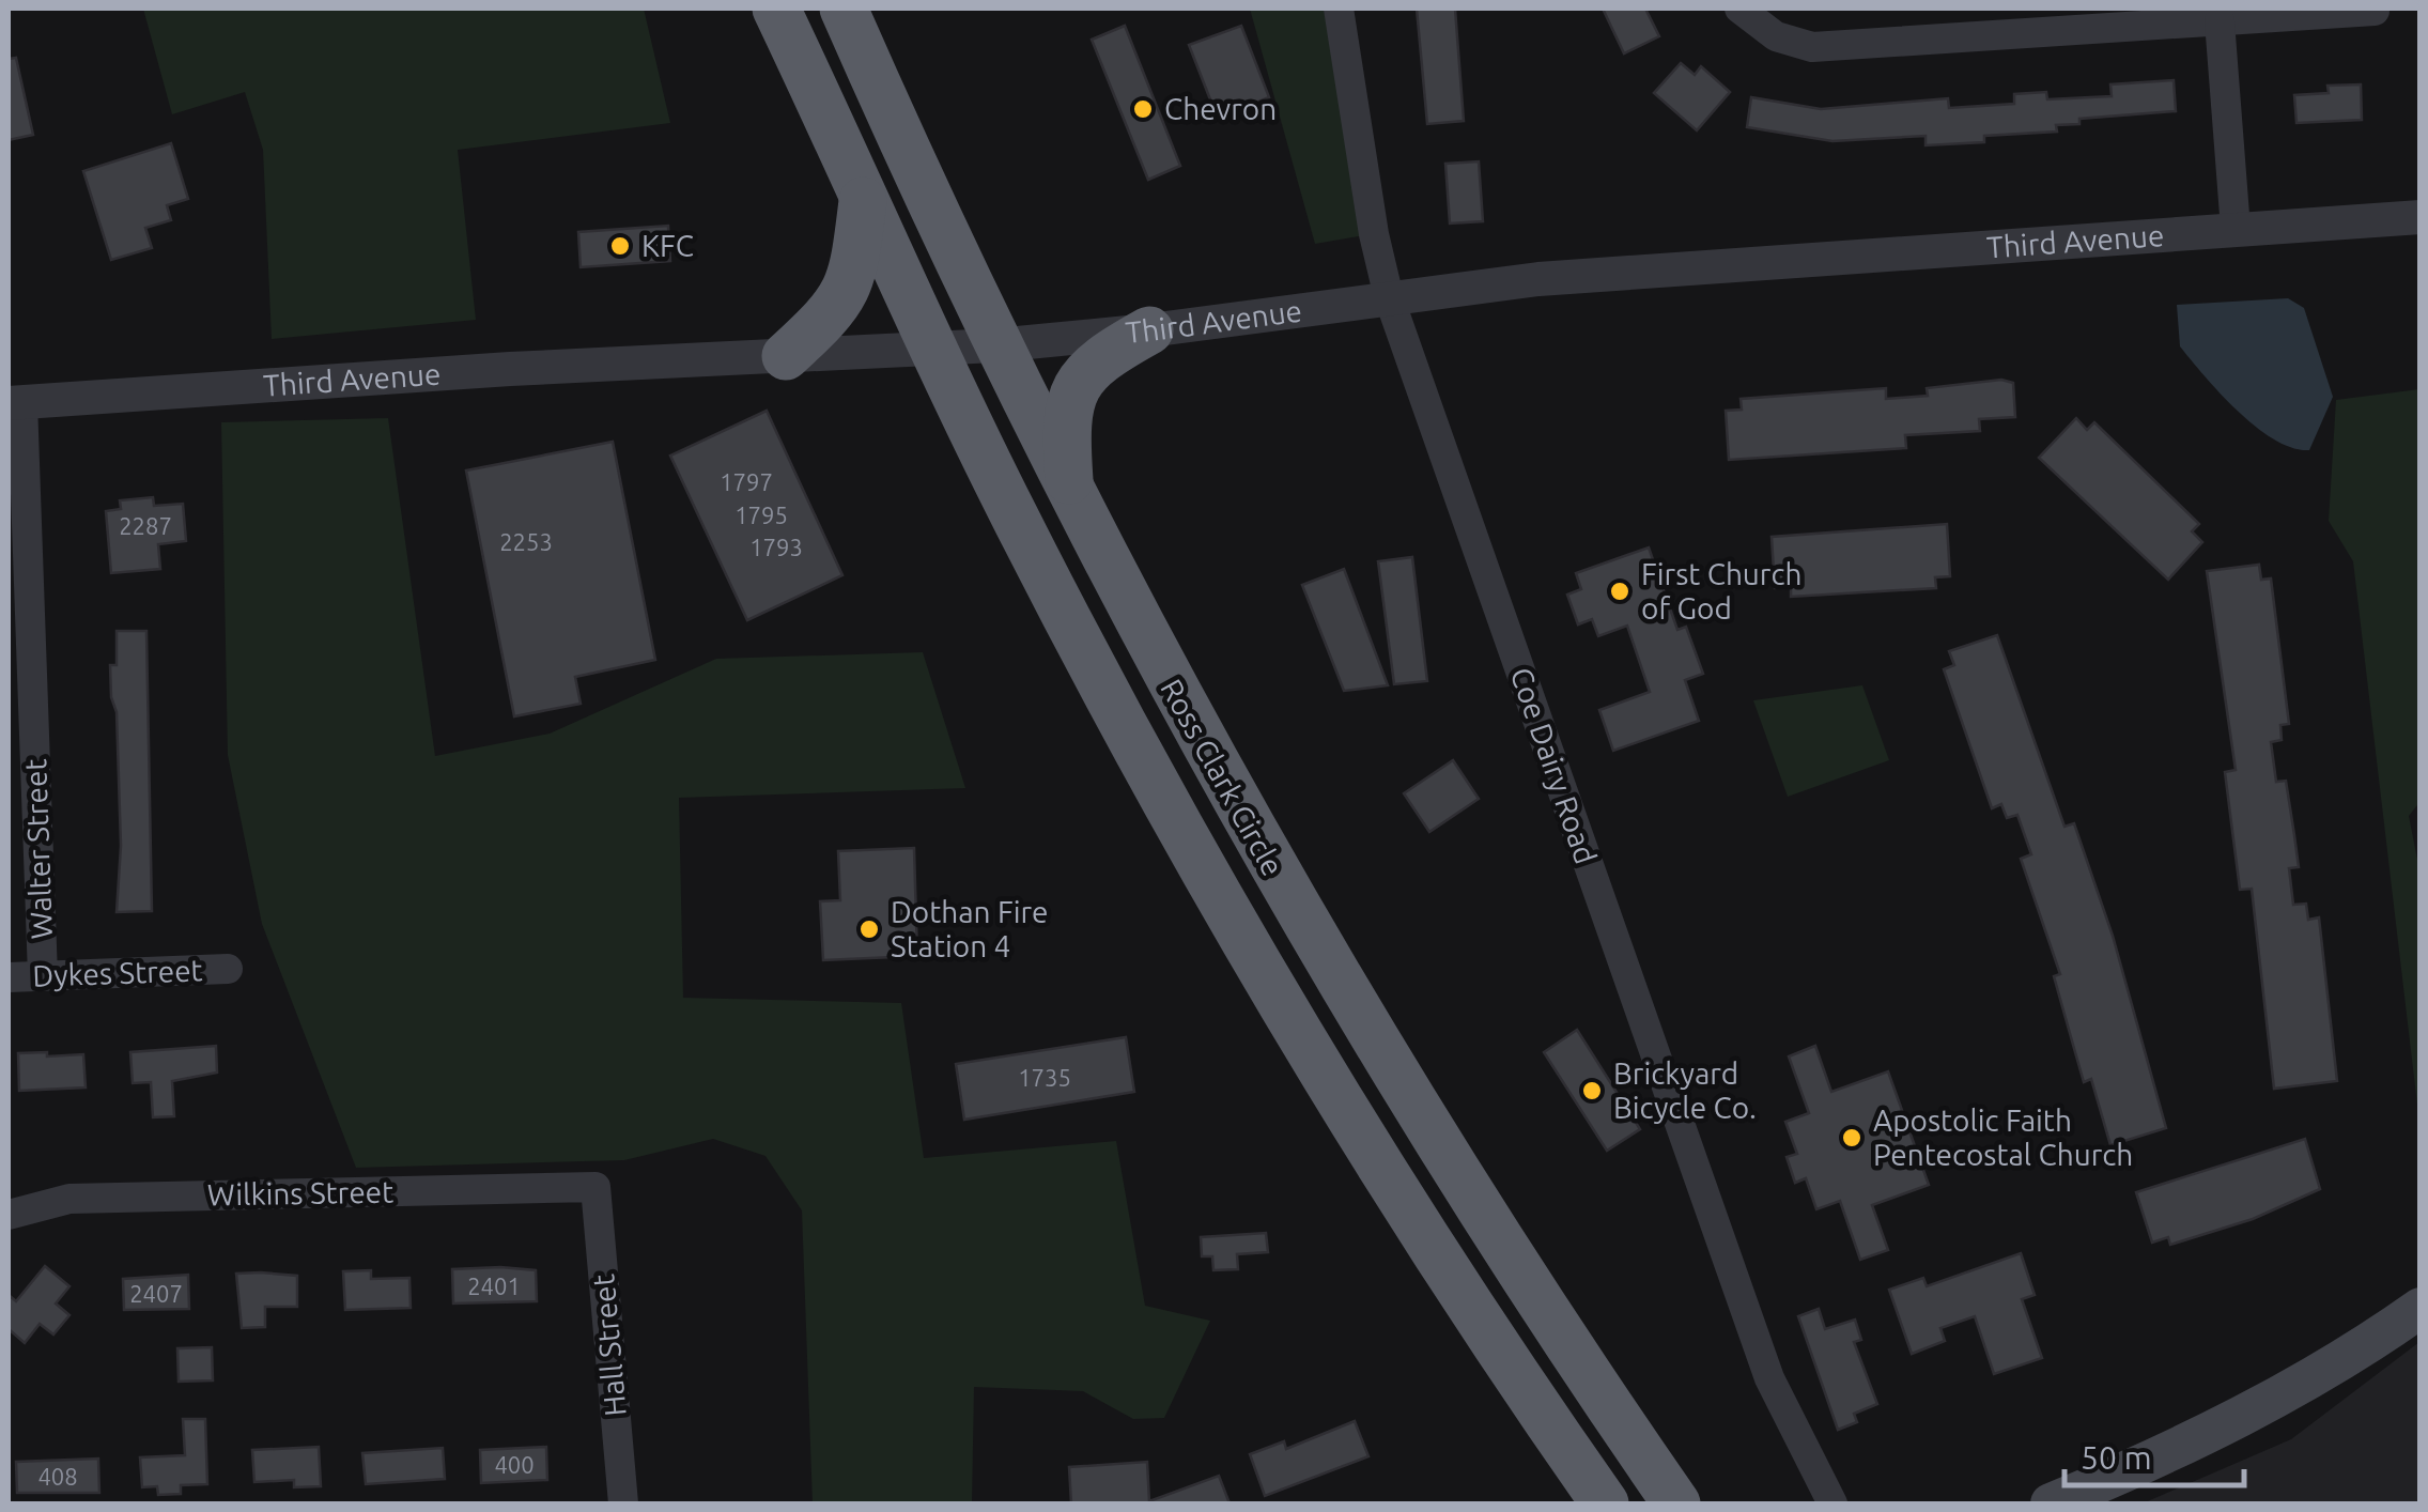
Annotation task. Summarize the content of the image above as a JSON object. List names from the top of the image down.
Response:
{
  "streets": {
    "highway": ["Ross Clark Circle"],
    "street": [
      "Third Avenue",
      "Coe Dairy Road",
      "Walter Street",
      "Dykes Street",
      "Wilkins Street",
      "Hall Street"
    ]
  },
  "crossings": [
    ["Third Avenue", "Coe Dairy Road"],
    ["Third Avenue", "Ross Clark Circle"],
    ["Third Avenue", "Walter Street"],
    ["Walter Street", "Dykes Street"],
    ["Wilkins Street", "Hall Street"]
  ],
  "places": [
    "Chevron",
    "KFC",
    "First Church of God",
    "Dothan Fire Station 4",
    "Brickyard Bicycle Co.",
    "Apostolic Faith Pentecostal Church"
  ],
  "house_numbers": [
    "1797",
    "1795",
    "2287",
    "2253",
    "1793",
    "1735",
    "2401",
    "2407",
    "400",
    "408"
  ],
  "scale_bar": "50 m"
}
